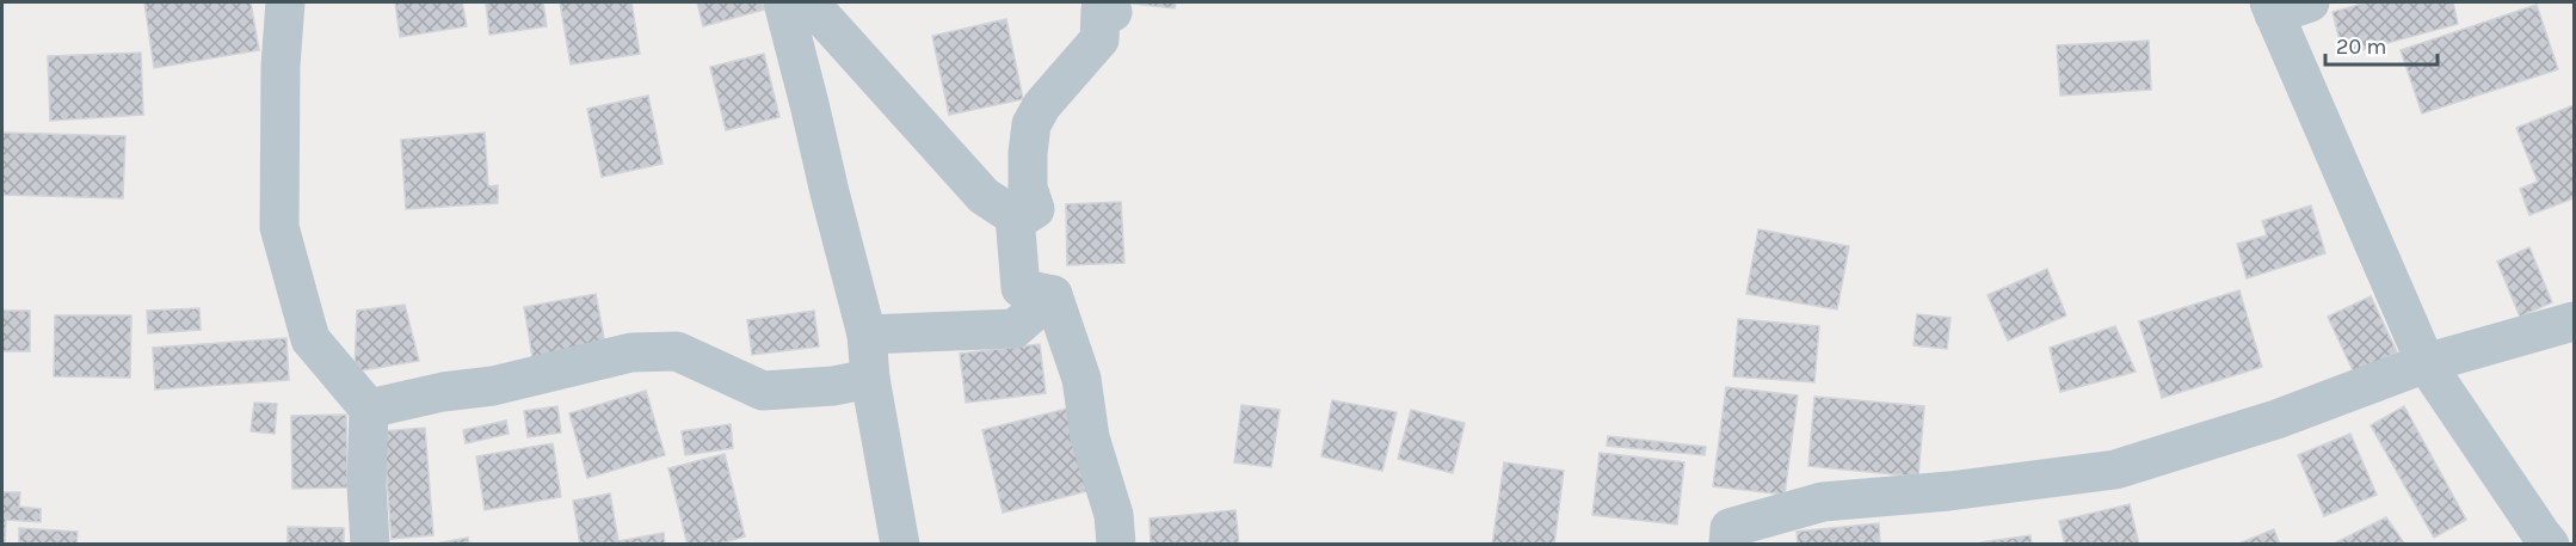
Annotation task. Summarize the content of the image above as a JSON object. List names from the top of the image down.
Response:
{
  "scale_bar": "20 m"
}
